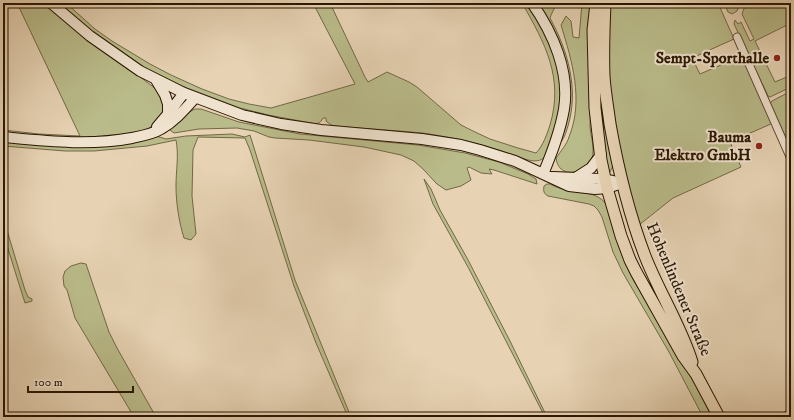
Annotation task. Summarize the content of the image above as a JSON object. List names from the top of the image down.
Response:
{
  "streets": {
    "main road": ["Hohenlindener Straße"]
  },
  "places": ["Sempt-Sporthalle", "Bauma Elektro GmbH"],
  "scale_bar": "100 m"
}
